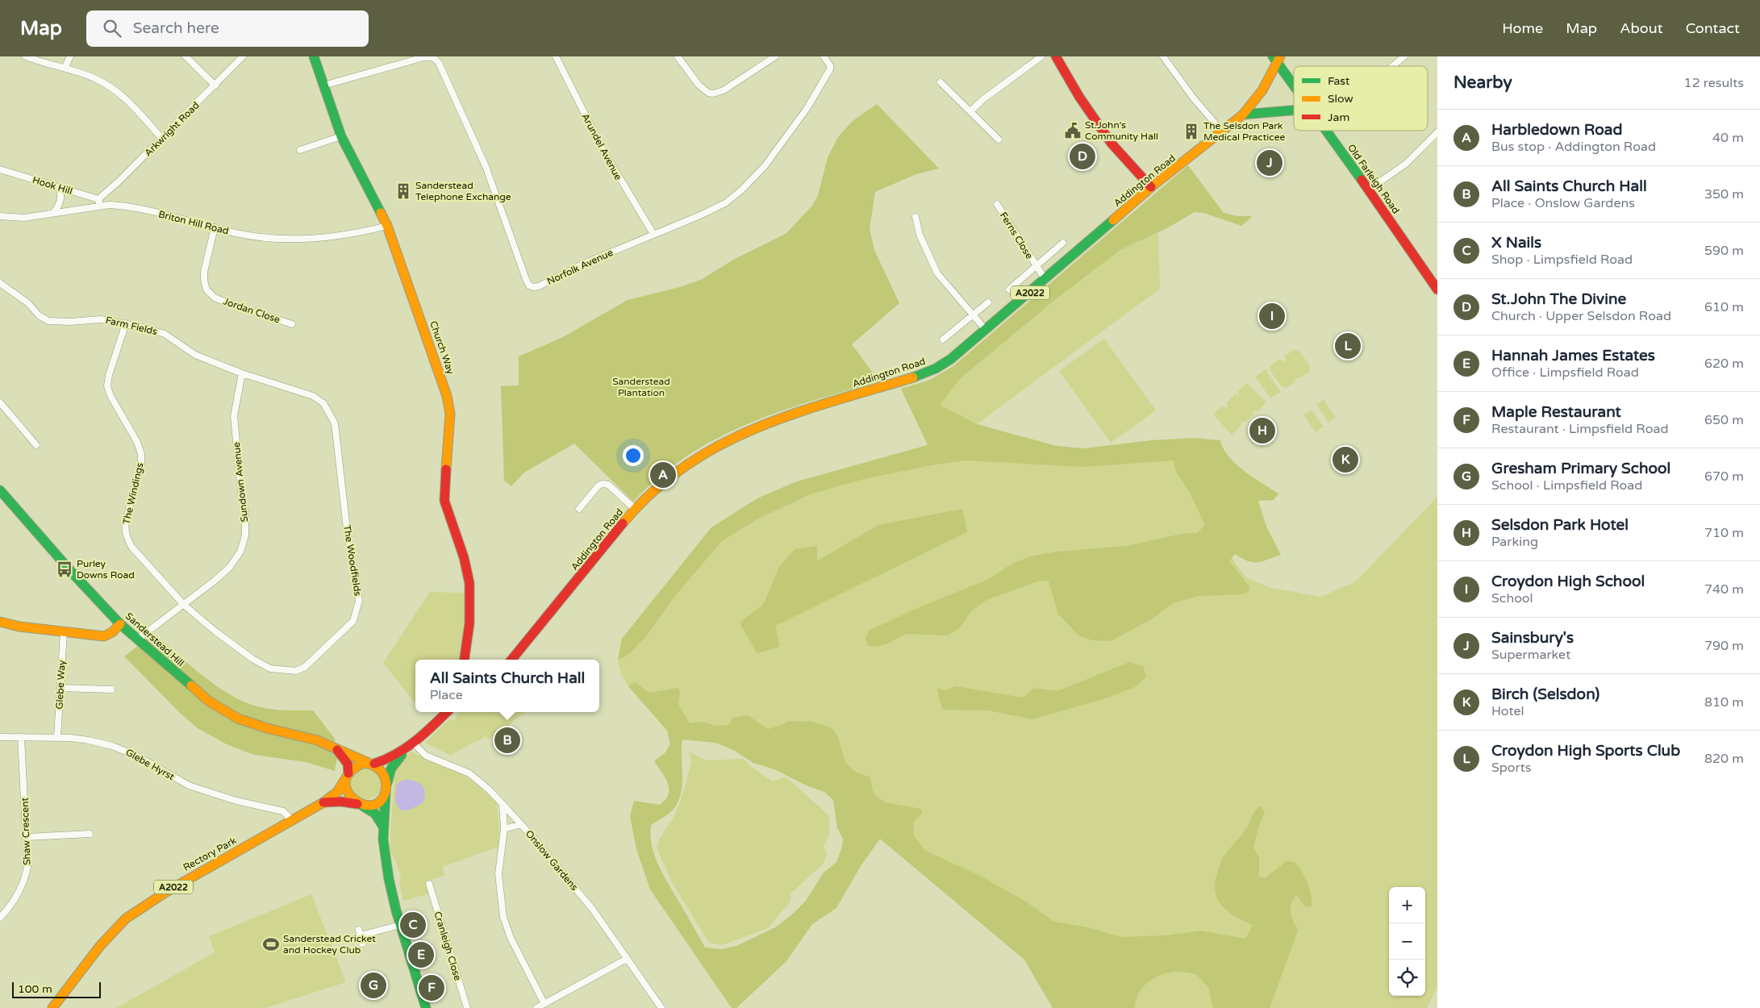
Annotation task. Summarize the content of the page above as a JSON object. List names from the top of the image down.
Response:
{
  "streets": {
    "main road": [
      "Old Farleigh Road",
      "Addington Road",
      "A2022",
      "Church Way",
      "Sanderstead Hill",
      "Rectory Park"
    ],
    "street": [
      "Arkwright Road",
      "Arundel Avenue",
      "Hook Hill",
      "Briton Hill Road",
      "Ferns Close",
      "Norfolk Avenue",
      "Jordan Close",
      "Farm Fields",
      "Sundown Avenue",
      "The Windings",
      "The Woodfields",
      "Glebe Way",
      "Glebe Hyrst",
      "Shaw Crescent",
      "Onslow Gardens",
      "Cranleigh Close"
    ]
  },
  "crossings": [
    ["Arkwright Road", "Hook Hill"],
    ["Arundel Avenue", "Norfolk Avenue"],
    ["Old Farleigh Road", "Addington Road"],
    ["Addington Road", "Ferns Close"],
    ["Briton Hill Road", "Jordan Close"],
    ["Briton Hill Road", "Church Way"],
    ["Norfolk Avenue", "Church Way"],
    ["Farm Fields", "Sundown Avenue"],
    ["Farm Fields", "The Windings"],
    ["Farm Fields", "The Woodfields"],
    ["Sundown Avenue", "The Windings"],
    ["Sundown Avenue", "The Woodfields"],
    ["Sundown Avenue", "Sanderstead Hill"],
    ["The Windings", "The Woodfields"],
    ["Sanderstead Hill", "Rectory Park"],
    ["Glebe Way", "Glebe Hyrst"],
    ["Glebe Hyrst", "Shaw Crescent"],
    ["Glebe Hyrst", "Rectory Park"]
  ],
  "parks": ["Sanderstead Plantation"],
  "places": {
    "public building": ["St.John's Community Hall"],
    "building": ["The Selsdon Park Medical Practicee", "Sanderstead Telephone Exchange"],
    "bus stop": ["Purley Downs Road"],
    "sports": ["Sanderstead Cricket and Hockey Club"]
  },
  "legend": ["Fast", "Slow", "Jam"],
  "scale_bar": "100 m",
  "page": {
    "header": "Map",
    "search": "Search here",
    "nav": [
      "Home",
      "Map",
      "About",
      "Contact"
    ],
    "heading": ["Nearby", "12 results"],
    "list": [
      {
        "mark": "A",
        "name": "Harbledown Road",
        "note": "Bus stop · Addington Road",
        "value": "40 m"
      },
      {
        "mark": "B",
        "name": "All Saints Church Hall",
        "note": "Place · Onslow Gardens",
        "value": "350 m"
      },
      {
        "mark": "C",
        "name": "X Nails",
        "note": "Shop · Limpsfield Road",
        "value": "590 m"
      },
      {
        "mark": "D",
        "name": "St.John The Divine",
        "note": "Church · Upper Selsdon Road",
        "value": "610 m"
      },
      {
        "mark": "E",
        "name": "Hannah James Estates",
        "note": "Office · Limpsfield Road",
        "value": "620 m"
      },
      {
        "mark": "F",
        "name": "Maple Restaurant",
        "note": "Restaurant · Limpsfield Road",
        "value": "650 m"
      },
      {
        "mark": "G",
        "name": "Gresham Primary School",
        "note": "School · Limpsfield Road",
        "value": "670 m"
      },
      {
        "mark": "H",
        "name": "Selsdon Park Hotel",
        "note": "Parking",
        "value": "710 m"
      },
      {
        "mark": "I",
        "name": "Croydon High School",
        "note": "School",
        "value": "740 m"
      },
      {
        "mark": "J",
        "name": "Sainsbury's",
        "note": "Supermarket",
        "value": "790 m"
      },
      {
        "mark": "K",
        "name": "Birch (Selsdon)",
        "note": "Hotel",
        "value": "810 m"
      },
      {
        "mark": "L",
        "name": "Croydon High Sports Club",
        "note": "Sports",
        "value": "820 m"
      }
    ],
    "pins": [
      "D",
      "J",
      "I",
      "L",
      "H",
      "K",
      "A",
      "B",
      "C",
      "E",
      "G",
      "F"
    ],
    "popup": ["All Saints Church Hall", "Place"],
    "map_buttons": ["+", "−"],
    "scale": "100 m"
  }
}
